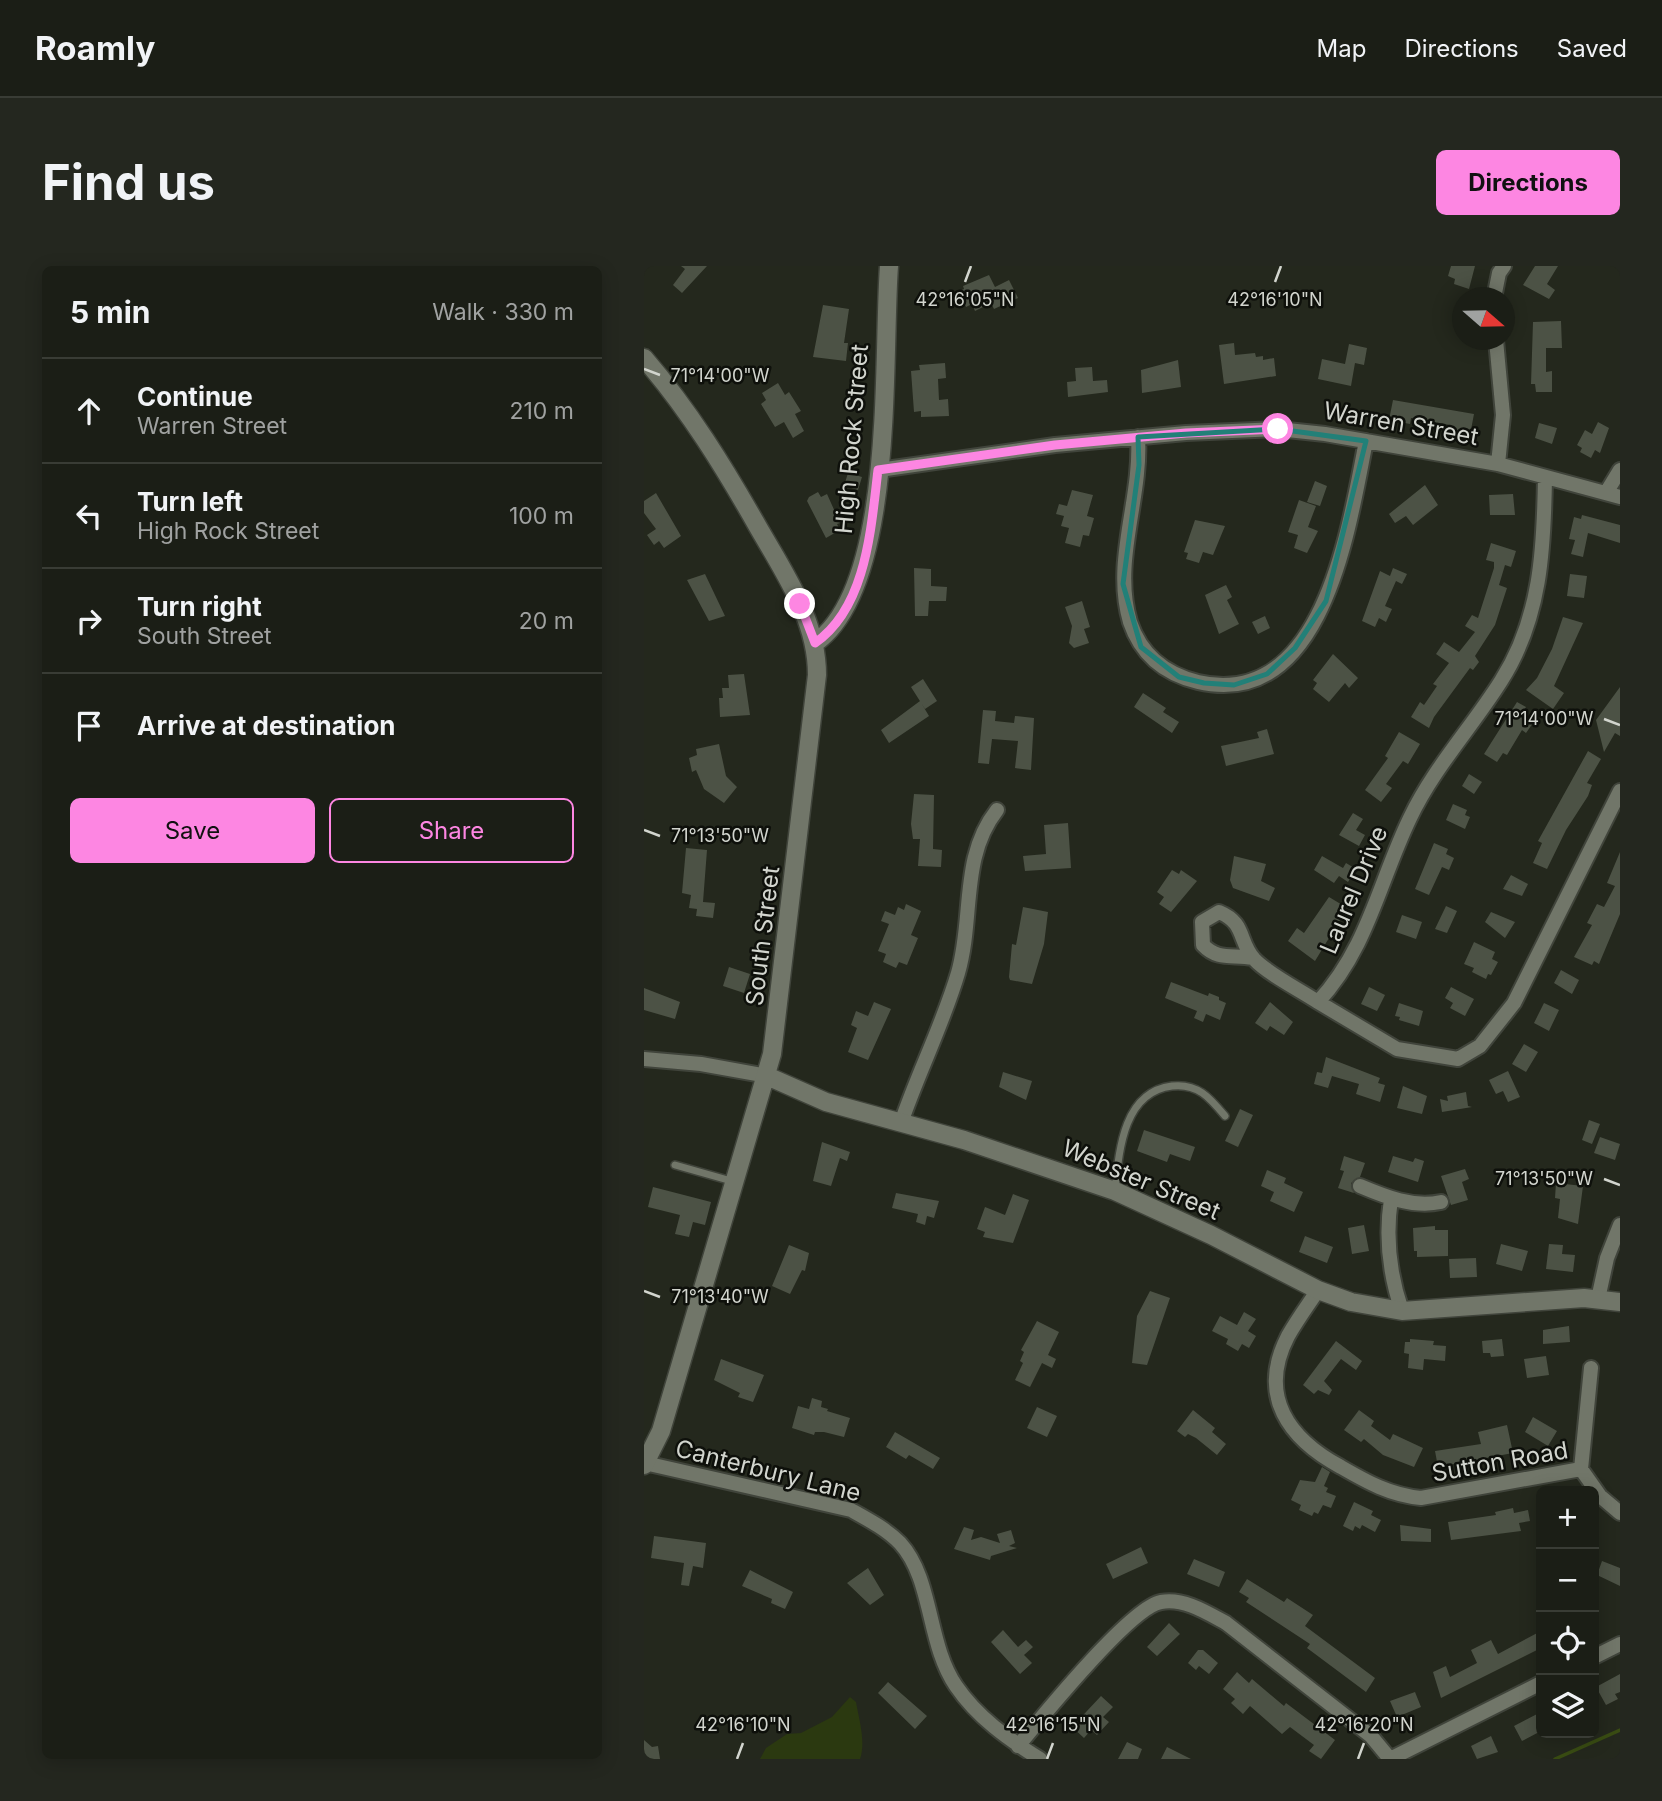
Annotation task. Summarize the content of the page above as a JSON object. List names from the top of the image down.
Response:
{
  "streets": {
    "street": [
      "Warren Street",
      "High Rock Street",
      "Laurel Drive",
      "South Street",
      "Webster Street",
      "Sutton Road",
      "Canterbury Lane"
    ]
  },
  "crossings": [
    ["Warren Street", "High Rock Street"],
    ["Warren Street", "Laurel Drive"],
    ["High Rock Street", "South Street"],
    ["South Street", "Webster Street"],
    ["South Street", "Canterbury Lane"],
    ["Webster Street", "Sutton Road"]
  ],
  "north": "right",
  "page": {
    "header": "Roamly",
    "nav": ["Map", "Directions", "Saved"],
    "buttons": [
      "Directions",
      ["Save", "Share"]
    ],
    "title": "Find us",
    "heading": ["5 min", "Walk · 330 m"],
    "list": [
      ["Continue", "Warren Street", "210 m"],
      ["Turn left", "High Rock Street", "100 m"],
      ["Turn right", "South Street", "20 m"],
      "Arrive at destination"
    ],
    "map_buttons": ["+", "−"]
  },
  "coordinates": [
    "42°16'05\"N",
    "42°16'10\"N",
    "71°14'00\"W",
    "71°13'50\"W",
    "71°13'40\"W",
    "42°16'15\"N",
    "42°16'20\"N"
  ]
}
